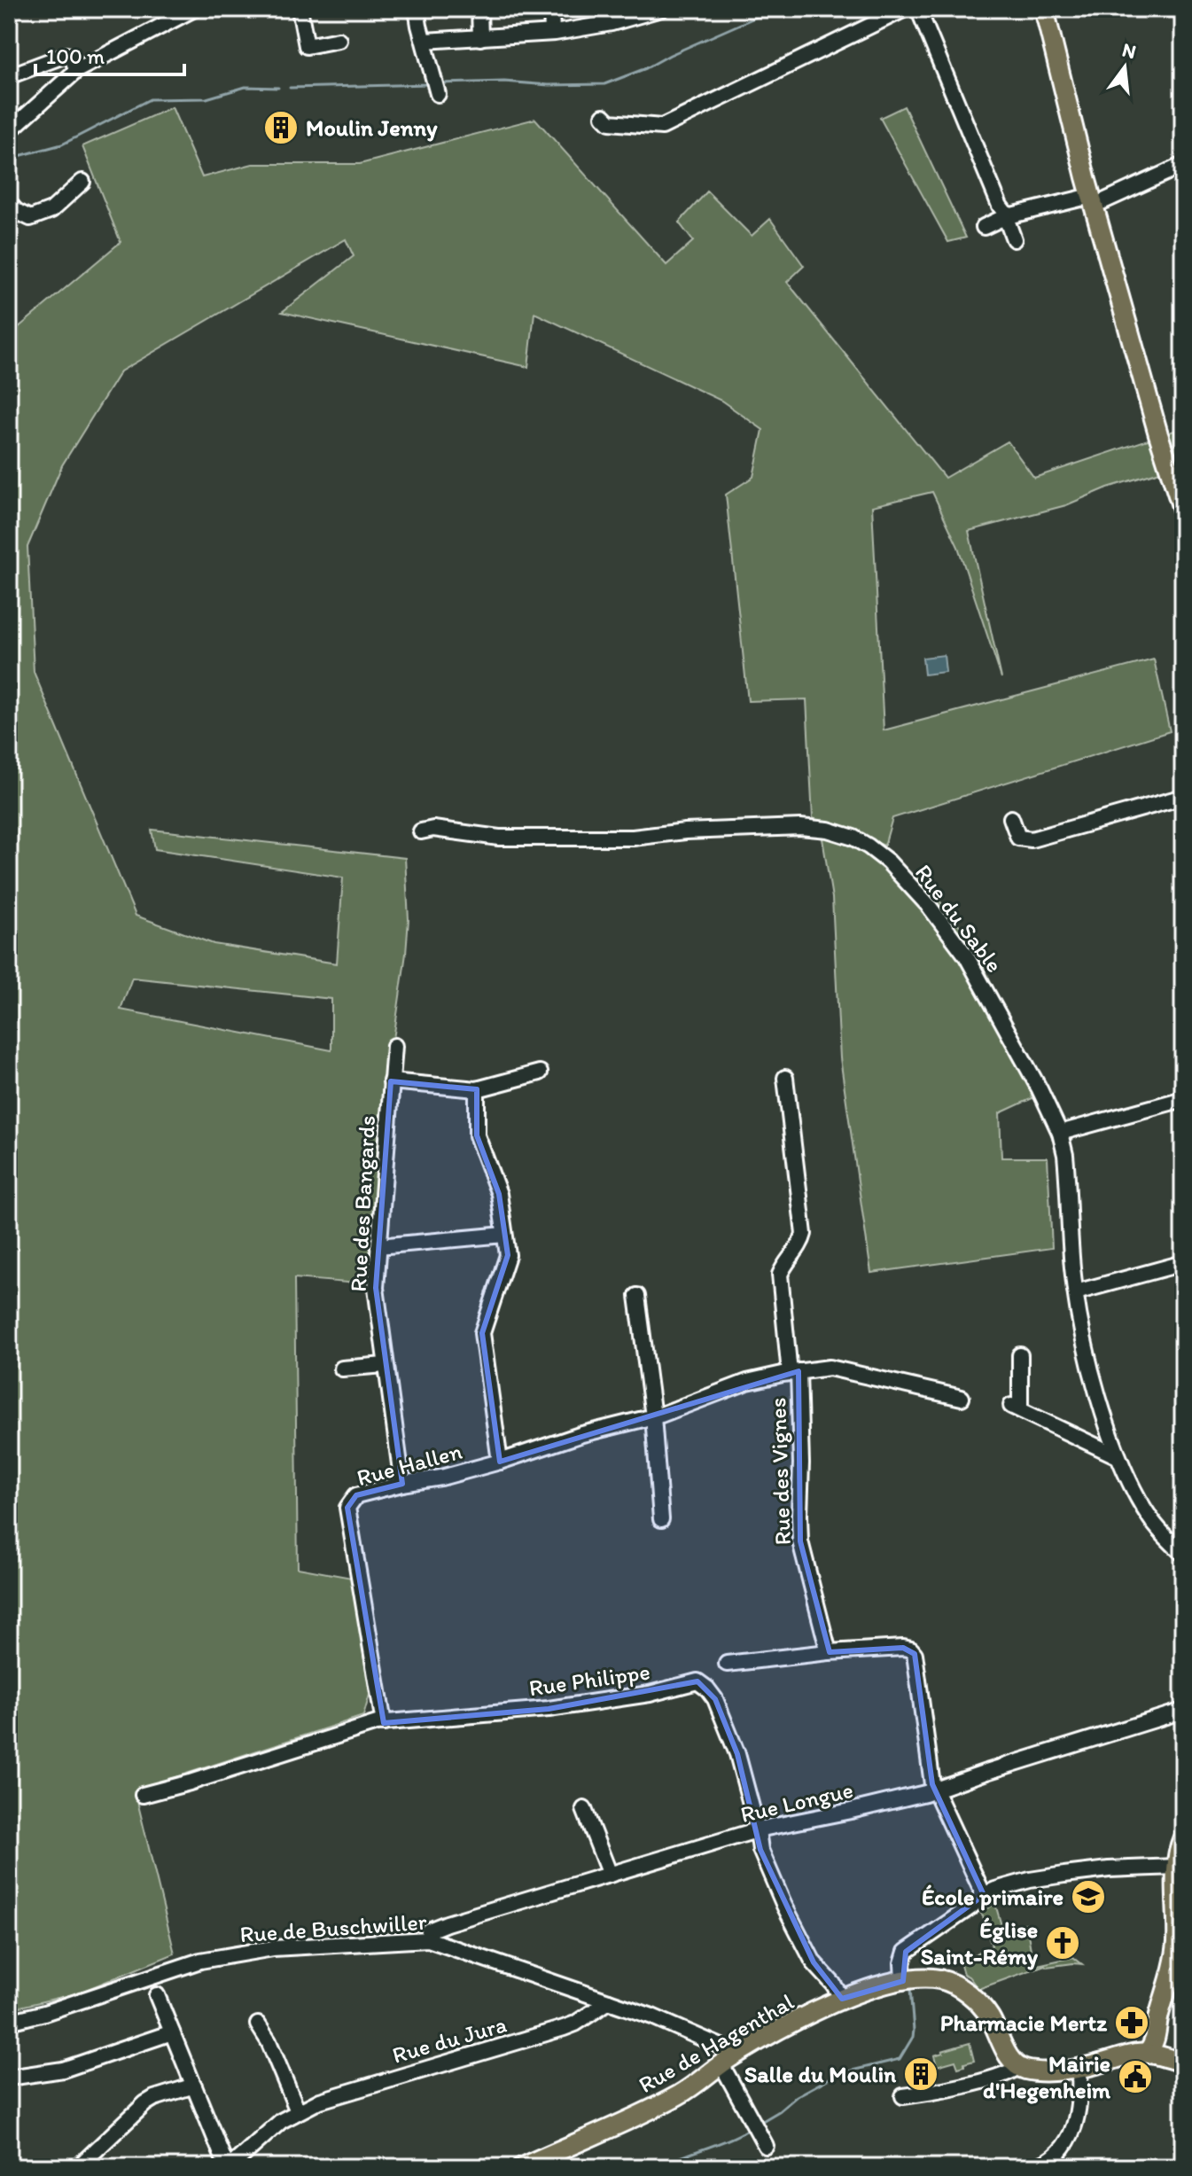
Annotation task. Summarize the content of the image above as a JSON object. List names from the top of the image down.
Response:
{
  "streets": {
    "main road": ["Rue de Hagenthal"],
    "street": [
      "Rue du Sable",
      "Rue des Bangards",
      "Rue Hallen",
      "Rue des Vignes",
      "Rue Philippe",
      "Rue Longue",
      "Rue de Buschwiller",
      "Rue du Jura"
    ]
  },
  "crossings": [
    ["Rue des Bangards", "Rue Hallen"],
    ["Rue Hallen", "Rue des Vignes"],
    ["Rue Hallen", "Rue Philippe"],
    ["Rue Philippe", "Rue Longue"],
    ["Rue Philippe", "Rue de Hagenthal"],
    ["Rue Longue", "Rue de Buschwiller"],
    ["Rue de Buschwiller", "Rue du Jura"],
    ["Rue de Buschwiller", "Rue de Hagenthal"]
  ],
  "places": {
    "building": ["Moulin Jenny", "Salle du Moulin"],
    "school or university": ["École primaire"],
    "church": ["Église Saint-Rémy"],
    "pharmacy": ["Pharmacie Mertz"],
    "public building": ["Mairie d'Hegenheim"]
  },
  "scale_bar": "100 m",
  "north": "top"
}
